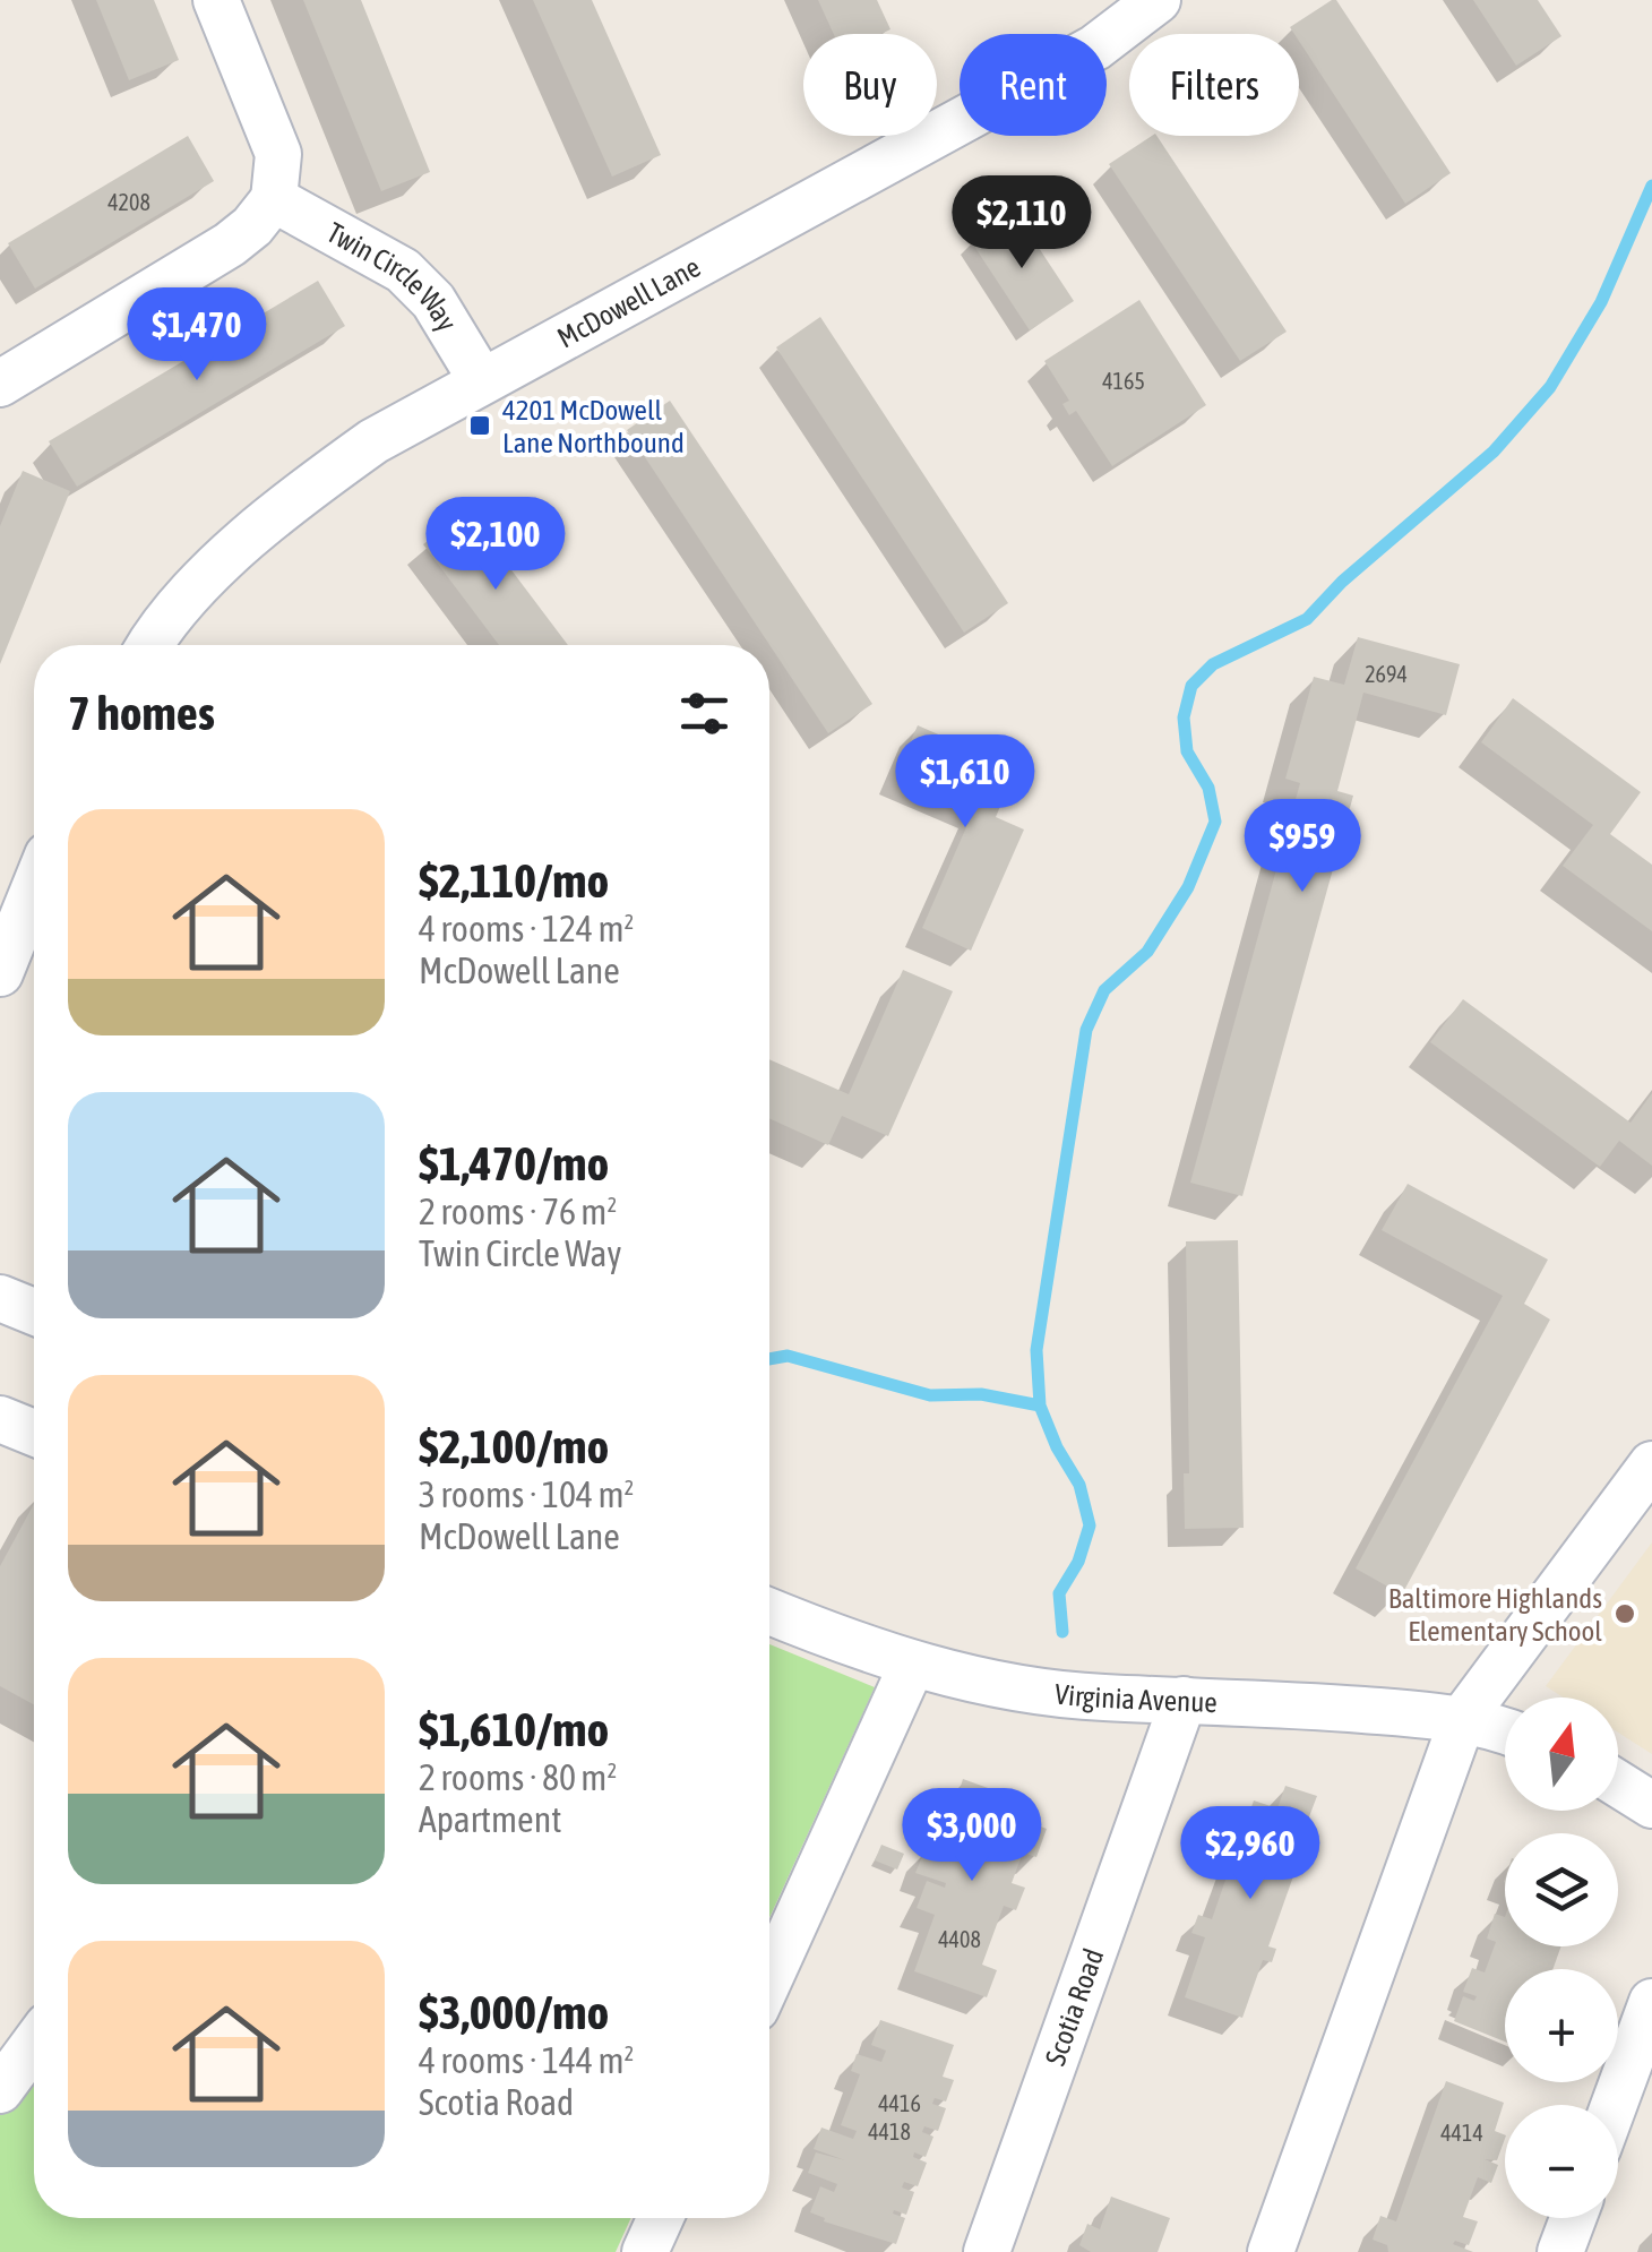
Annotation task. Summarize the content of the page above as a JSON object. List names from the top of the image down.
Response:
{
  "streets": {
    "street": [
      "Twin Circle Way",
      "McDowell Lane",
      "Virginia Avenue",
      "Scotia Road"
    ]
  },
  "crossings": [
    ["Twin Circle Way", "McDowell Lane"],
    ["Virginia Avenue", "Scotia Road"]
  ],
  "places": {
    "transit": ["4201 McDowell Lane Northbound"],
    "other": ["Baltimore Highlands Elementary School"]
  },
  "house_numbers": [
    "4208",
    "4165",
    "2694",
    "4408",
    "4416",
    "4418",
    "4414"
  ],
  "north": "top",
  "page": {
    "chip": ["Buy", "Rent", "Filters"],
    "price": [
      "$2,110",
      "$1,470",
      "$2,100",
      "$1,610",
      "$959",
      "$3,000",
      "$2,960"
    ],
    "heading": "7 homes",
    "list": [
      {
        "name": "$2,110/mo",
        "note": "4 rooms · 124 m² · McDowell Lane"
      },
      {
        "name": "$1,470/mo",
        "note": "2 rooms · 76 m² · Twin Circle Way"
      },
      {
        "name": "$2,100/mo",
        "note": "3 rooms · 104 m² · McDowell Lane"
      },
      {
        "name": "$1,610/mo",
        "note": "2 rooms · 80 m² · Apartment"
      },
      {
        "name": "$3,000/mo",
        "note": "4 rooms · 144 m² · Scotia Road"
      }
    ],
    "map_buttons": ["+", "−"]
  }
}
